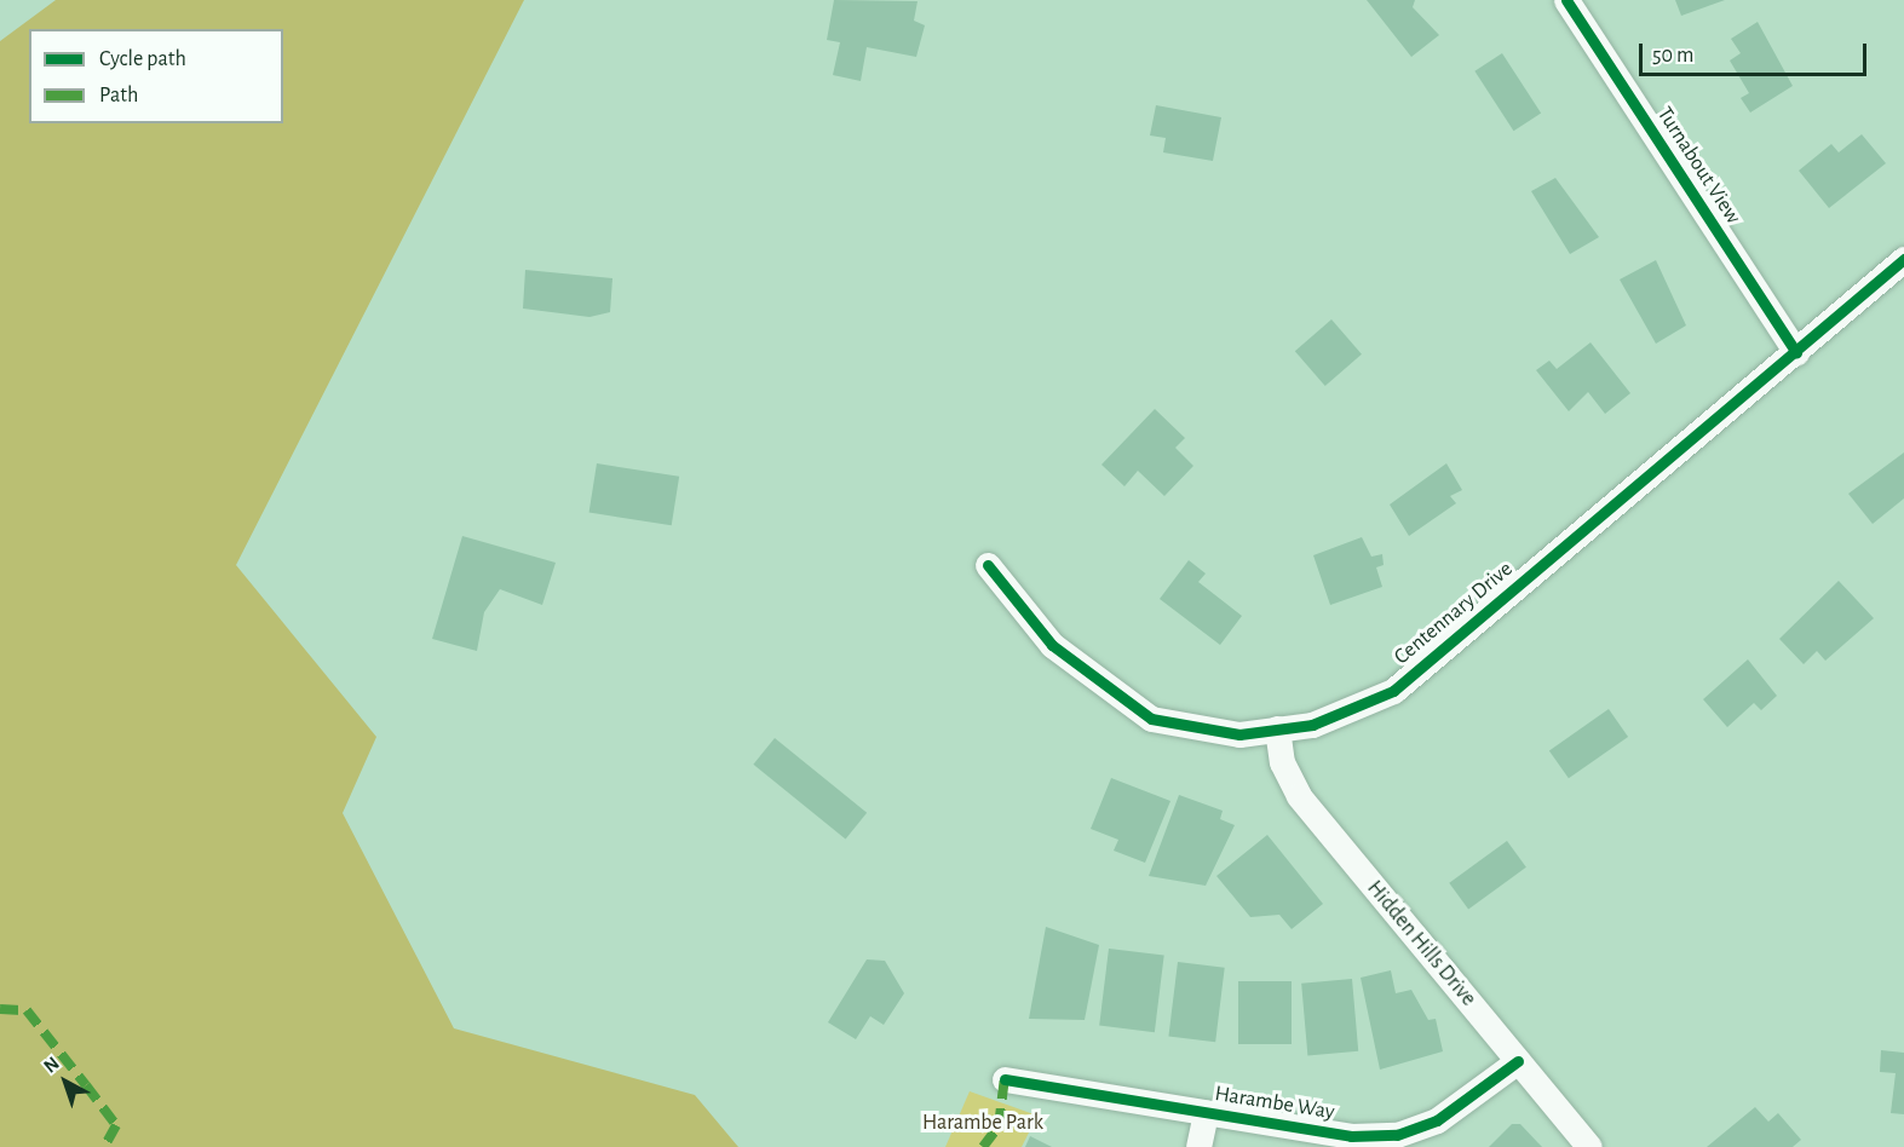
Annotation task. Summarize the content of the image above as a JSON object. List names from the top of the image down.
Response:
{
  "streets": {
    "street": [
      "Turnabout View",
      "Centennary Drive",
      "Hidden Hills Drive",
      "Harambe Way"
    ]
  },
  "crossings": [
    ["Turnabout View", "Centennary Drive"],
    ["Centennary Drive", "Hidden Hills Drive"],
    ["Hidden Hills Drive", "Harambe Way"]
  ],
  "parks": ["Harambe Park"],
  "legend": ["Cycle path", "Path"],
  "scale_bar": "50 m",
  "north": "top left"
}
